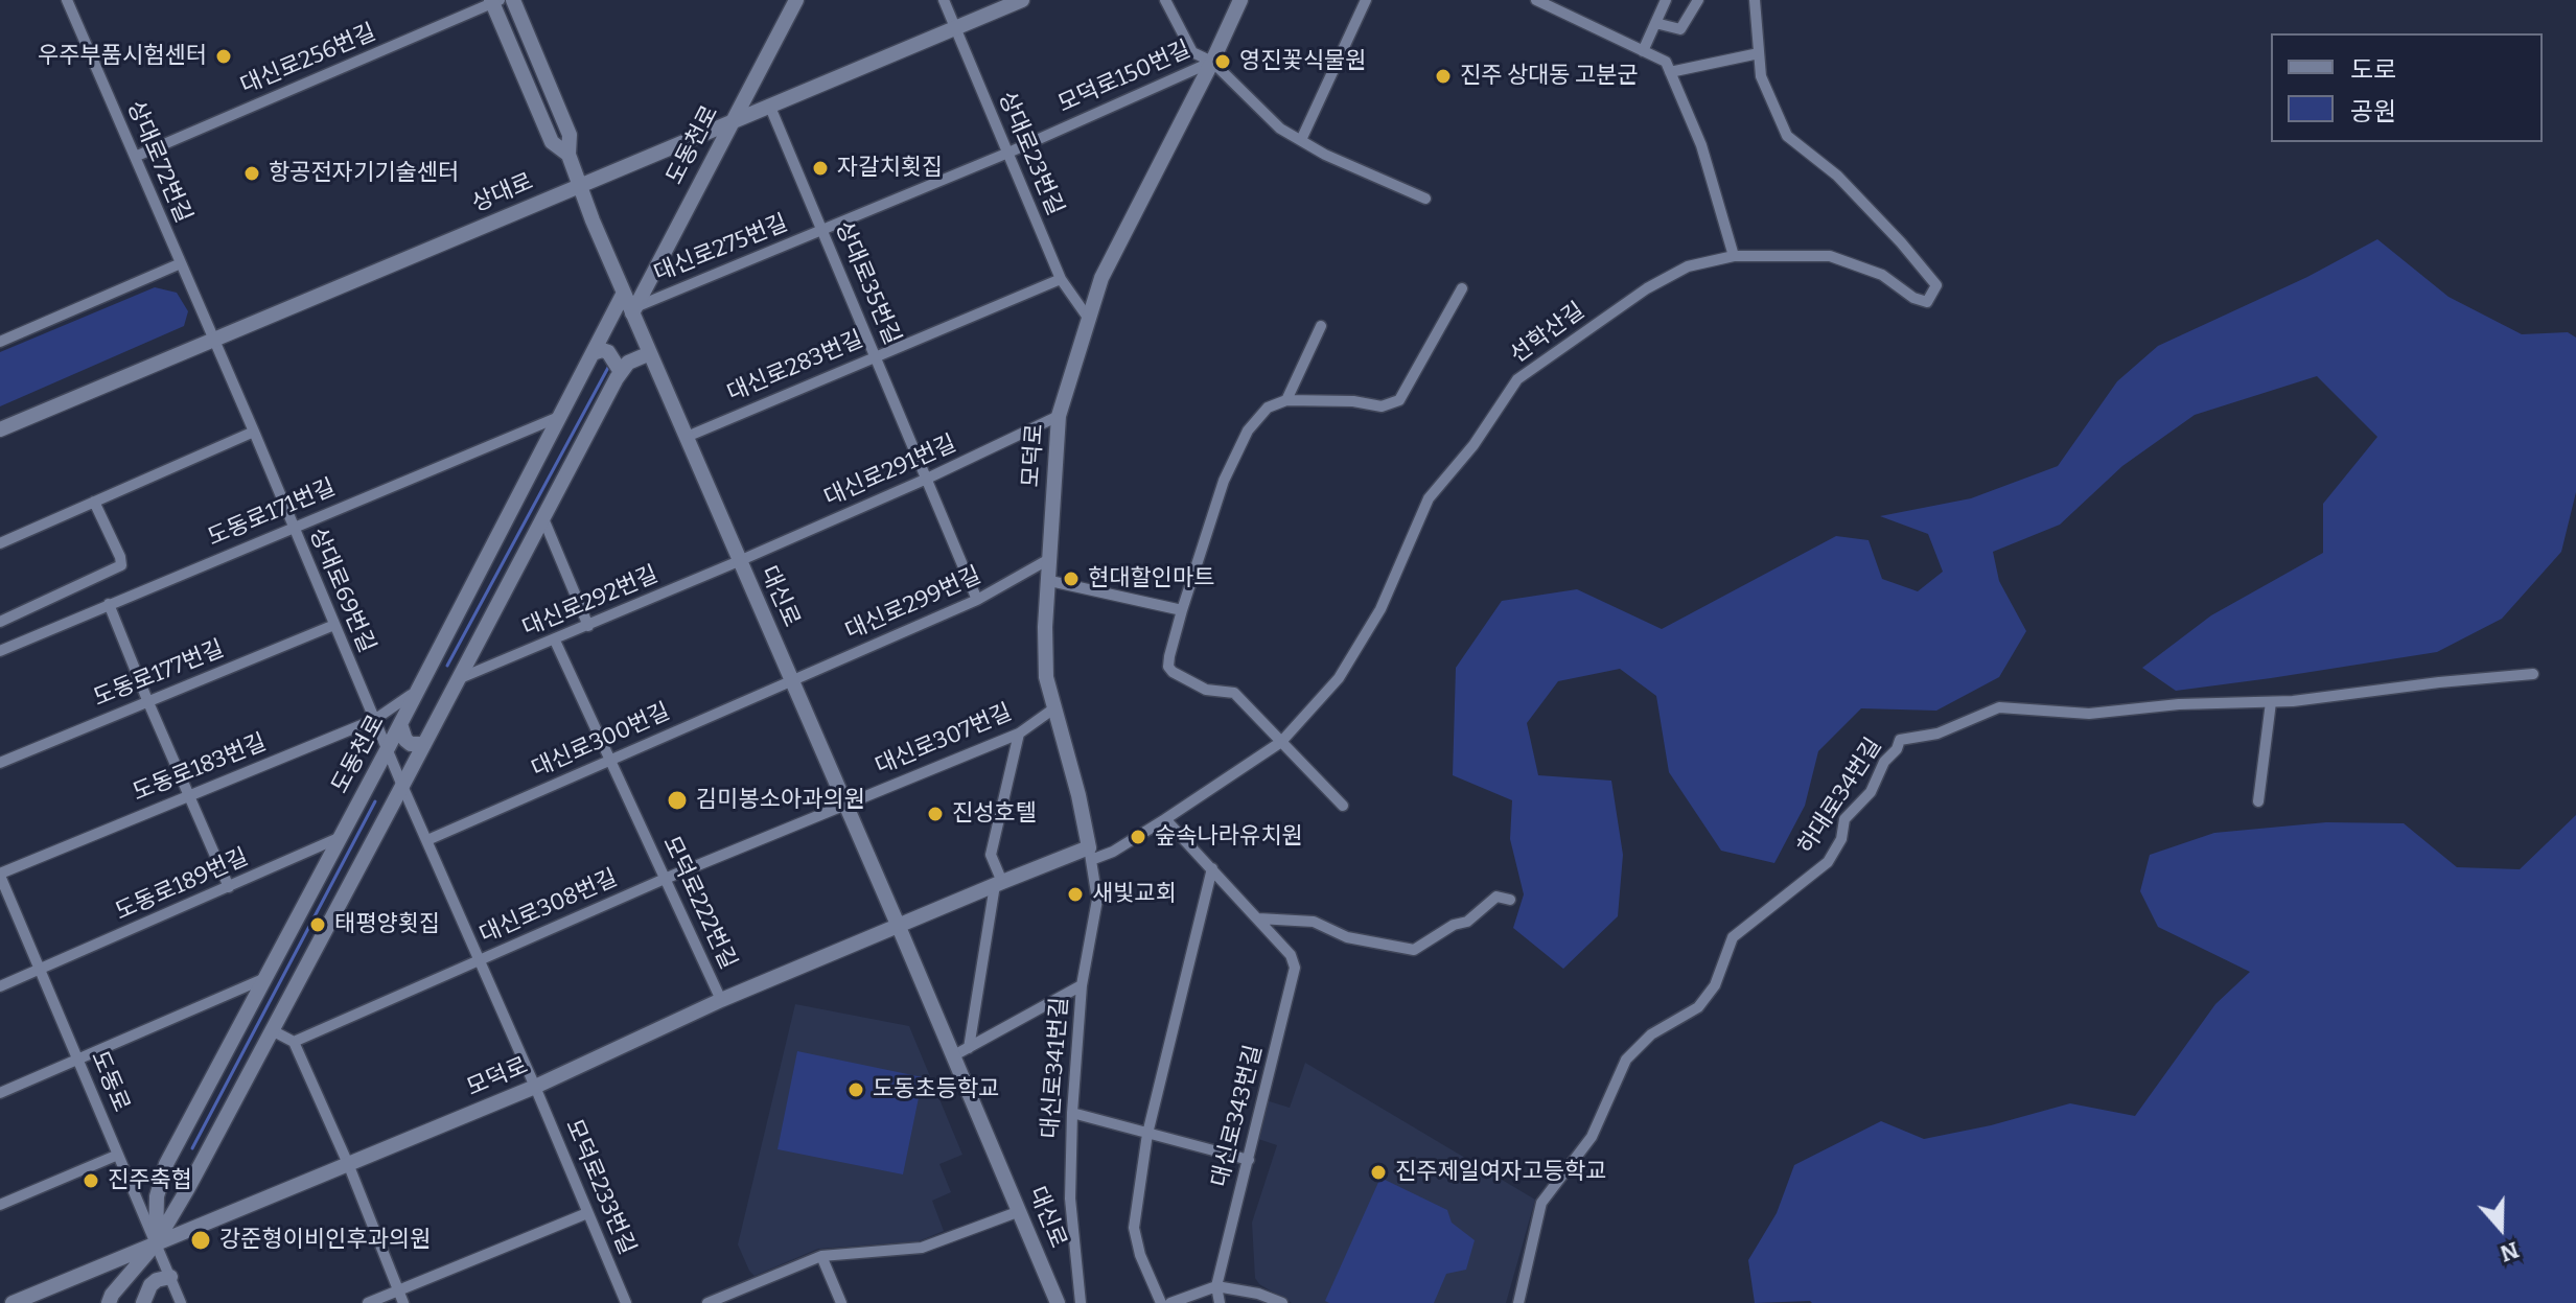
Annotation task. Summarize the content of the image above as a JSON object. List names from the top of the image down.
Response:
{
  "streets": {
    "street": [
      "대신로256번길",
      "모덕로150번길",
      "도동천로",
      "상대로23번길",
      "상대로72번길",
      "상대로",
      "대신로275번길",
      "상대로35번길",
      "선학산길",
      "대신로283번길",
      "모덕로",
      "대신로291번길",
      "도동로171번길",
      "상대로69번길",
      "대신로",
      "대신로292번길",
      "대신로299번길",
      "도동로177번길",
      "대신로307번길",
      "대신로300번길",
      "도동로183번길",
      "하대로34번길",
      "도동로189번길",
      "모덕로222번길",
      "대신로308번길",
      "대신로341번길",
      "도동로",
      "대신로343번길",
      "모덕로233번길"
    ]
  },
  "crossings": [
    ["대신로256번길", "상대로72번길"],
    ["대신로256번길", "대신로"],
    ["모덕로150번길", "상대로23번길"],
    ["모덕로150번길", "대신로275번길"],
    ["모덕로150번길", "모덕로"],
    ["도동천로", "상대로"],
    ["도동천로", "대신로275번길"],
    ["도동천로", "모덕로"],
    ["도동천로", "도동로171번길"],
    ["도동천로", "상대로69번길"],
    ["도동천로", "대신로"],
    ["도동천로", "도동로189번길"],
    ["도동천로", "도동로"],
    ["상대로23번길", "상대로"],
    ["상대로23번길", "대신로275번길"],
    ["상대로23번길", "대신로283번길"],
    ["상대로23번길", "모덕로"],
    ["상대로72번길", "상대로"],
    ["상대로72번길", "상대로69번길"],
    ["상대로", "상대로35번길"],
    ["상대로", "상대로69번길"],
    ["상대로", "대신로"],
    ["대신로275번길", "상대로35번길"],
    ["대신로275번길", "대신로"],
    ["상대로35번길", "대신로283번길"],
    ["상대로35번길", "대신로291번길"],
    ["상대로35번길", "대신로299번길"],
    ["선학산길", "모덕로"],
    ["선학산길", "대신로341번길"],
    ["대신로283번길", "대신로"],
    ["모덕로", "대신로291번길"],
    ["모덕로", "대신로"],
    ["모덕로", "대신로299번길"],
    ["모덕로", "대신로307번길"],
    ["모덕로", "모덕로222번길"],
    ["모덕로", "대신로341번길"],
    ["모덕로", "도동로"],
    ["모덕로", "모덕로233번길"],
    ["대신로291번길", "대신로"],
    ["대신로291번길", "대신로292번길"],
    ["도동로171번길", "상대로69번길"],
    ["상대로69번길", "도동로177번길"],
    ["상대로69번길", "대신로300번길"],
    ["상대로69번길", "도동로183번길"],
    ["상대로69번길", "대신로308번길"],
    ["상대로69번길", "모덕로233번길"],
    ["대신로", "대신로292번길"],
    ["대신로", "대신로299번길"],
    ["대신로", "대신로307번길"],
    ["대신로", "대신로300번길"],
    ["대신로", "대신로308번길"],
    ["대신로292번길", "모덕로222번길"],
    ["대신로299번길", "대신로300번길"],
    ["대신로307번길", "대신로308번길"],
    ["대신로300번길", "모덕로222번길"],
    ["도동로183번길", "도동로"],
    ["도동로189번길", "도동로"],
    ["모덕로222번길", "대신로308번길"],
    ["대신로308번길", "모덕로233번길"]
  ],
  "places": [
    "우주부품시험센터",
    "영진꽃식물원",
    "진주 상대동 고분군",
    "자갈치횟집",
    "항공전자기기술센터",
    "현대할인마트",
    "김미봉소아과의원",
    "진성호텔",
    "숲속나라유치원",
    "새빛교회",
    "태평양횟집",
    "도동초등학교",
    "진주제일여자고등학교",
    "진주축협",
    "강준형이비인후과의원"
  ],
  "legend": ["도로", "공원"],
  "north": "bottom"
}
